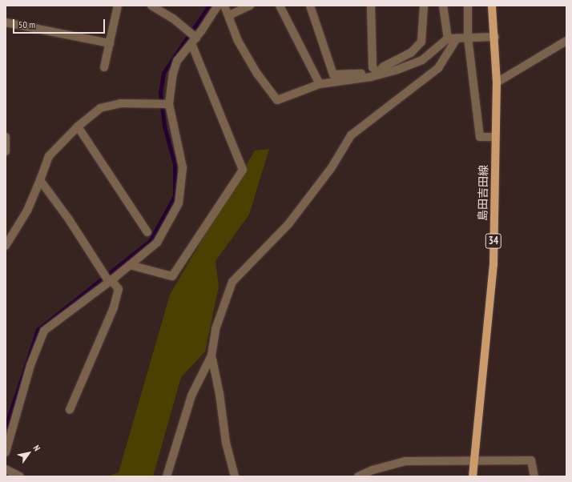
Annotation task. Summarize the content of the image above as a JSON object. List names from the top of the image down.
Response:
{
  "streets": {
    "main road": ["島田吉田線", "34"]
  },
  "scale_bar": "50 m",
  "north": "top right"
}
